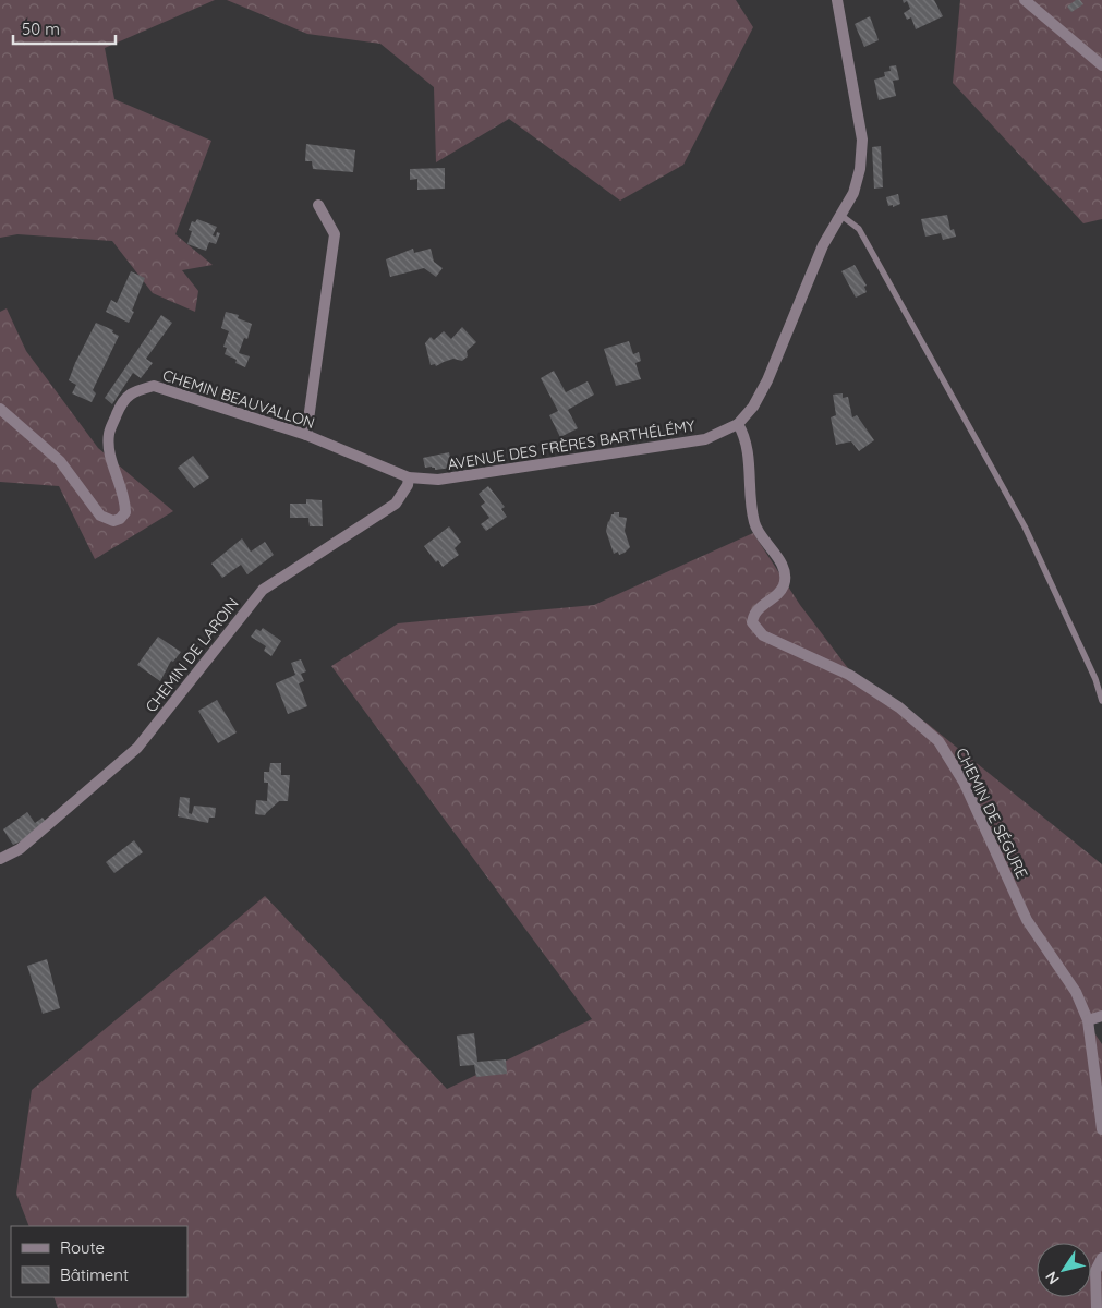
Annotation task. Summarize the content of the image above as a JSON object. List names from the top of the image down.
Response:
{
  "streets": {
    "street": [
      "CHEMIN BEAUVALLON",
      "AVENUE DES FRÈRES BARTHÉLÉMY",
      "CHEMIN DE LAROIN",
      "CHEMIN DE SÉGURE"
    ]
  },
  "crossings": [
    ["CHEMIN BEAUVALLON", "AVENUE DES FRÈRES BARTHÉLÉMY"],
    ["CHEMIN BEAUVALLON", "CHEMIN DE LAROIN"],
    ["AVENUE DES FRÈRES BARTHÉLÉMY", "CHEMIN DE LAROIN"],
    ["AVENUE DES FRÈRES BARTHÉLÉMY", "CHEMIN DE SÉGURE"]
  ],
  "legend": ["Route", "Bâtiment"],
  "scale_bar": "50 m",
  "north": "bottom left"
}
